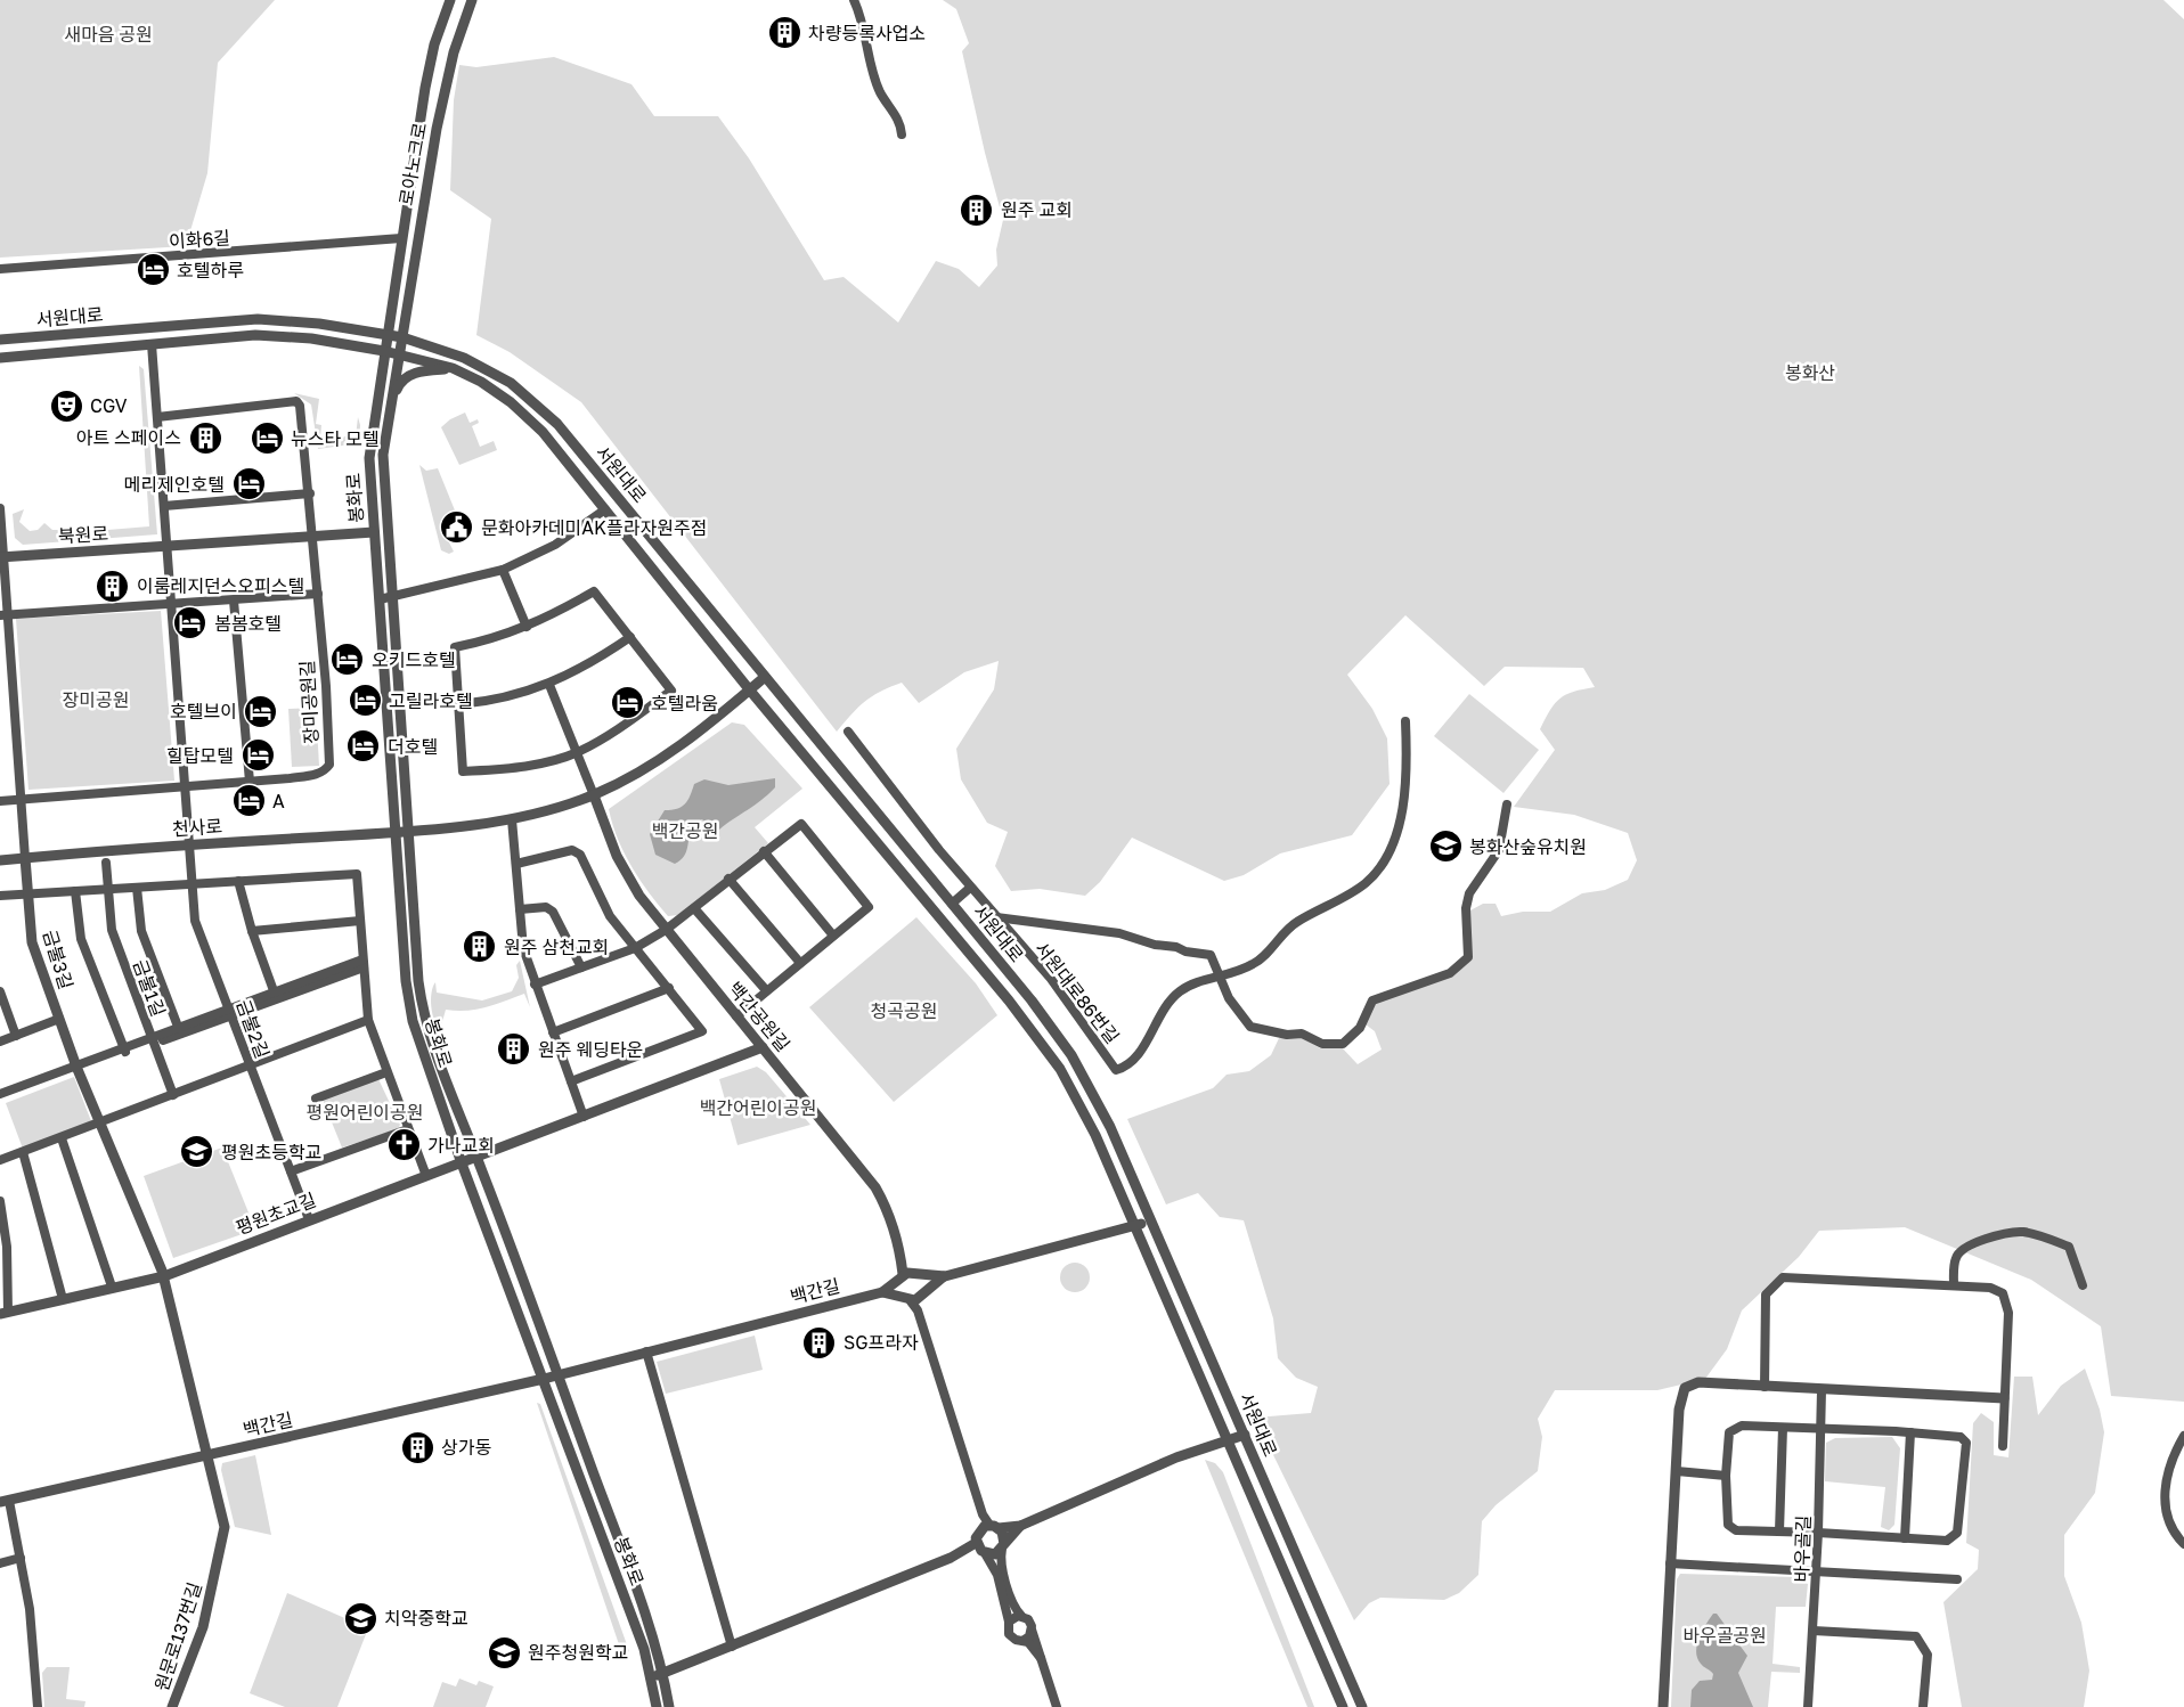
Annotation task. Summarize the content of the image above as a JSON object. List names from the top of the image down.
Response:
{
  "streets": {
    "street": [
      "로아노크로",
      "이화6길",
      "서원대로",
      "봉화로",
      "북원로",
      "장미공원길",
      "천사로",
      "금불3길",
      "금불1길",
      "서원대로86번길",
      "백간공원길",
      "금불2길",
      "평원초교길",
      "백간길",
      "바우골길",
      "원문로137번길"
    ]
  },
  "crossings": [
    ["로아노크로", "이화6길"],
    ["로아노크로", "서원대로"],
    ["로아노크로", "봉화로"],
    ["서원대로", "봉화로"],
    ["봉화로", "천사로"],
    ["봉화로", "평원초교길"],
    ["봉화로", "백간길"],
    ["천사로", "금불3길"],
    ["천사로", "금불2길"],
    ["금불3길", "평원초교길"],
    ["금불3길", "원문로137번길"],
    ["금불2길", "평원초교길"],
    ["평원초교길", "원문로137번길"],
    ["백간길", "원문로137번길"]
  ],
  "parks": [
    "새마음 공원",
    "봉화산",
    "장미공원",
    "백간공원",
    "청곡공원",
    "백간어린이공원",
    "평원어린이공원",
    "바우골공원"
  ],
  "places": {
    "building": [
      "차량등록사업소",
      "원주 교회",
      "아트 스페이스",
      "이룸레지던스오피스텔",
      "원주 삼천교회",
      "원주 웨딩타운",
      "SG프라자",
      "상가동"
    ],
    "hotel": [
      "호텔하루",
      "뉴스타 모텔",
      "메리제인호텔",
      "봄봄호텔",
      "오키드호텔",
      "고릴라호텔",
      "호텔라움",
      "호텔브이",
      "더호텔",
      "힐탑모텔",
      "A"
    ],
    "theatre": ["CGV"],
    "public building": ["문화아카데미AK플라자원주점"],
    "school or university": [
      "봉화산숲유치원",
      "평원초등학교",
      "치악중학교",
      "원주청원학교"
    ],
    "church": ["가나교회"]
  }
}
